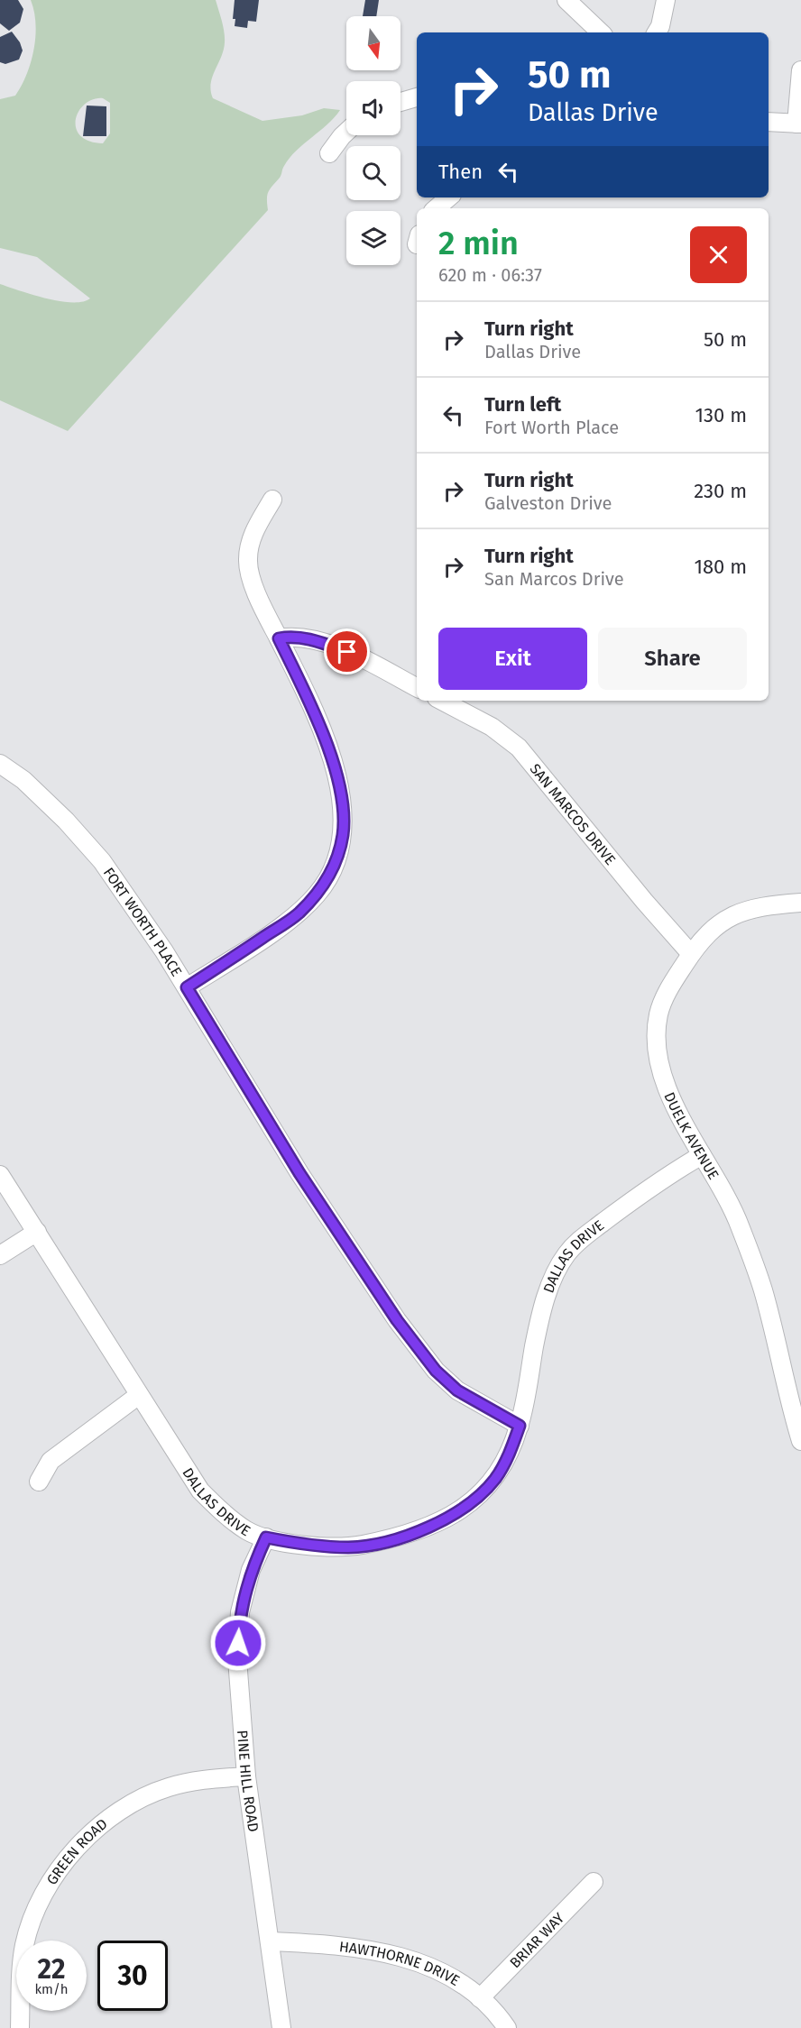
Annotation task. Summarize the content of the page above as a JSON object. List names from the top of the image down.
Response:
{
  "streets": {
    "street": [
      "SAN MARCOS DRIVE",
      "FORT WORTH PLACE",
      "DUELK AVENUE",
      "DALLAS DRIVE",
      "PINE HILL ROAD",
      "GREEN ROAD",
      "BRIAR WAY",
      "HAWTHORNE DRIVE"
    ]
  },
  "crossings": [
    ["SAN MARCOS DRIVE", "DUELK AVENUE"],
    ["FORT WORTH PLACE", "DALLAS DRIVE"],
    ["DUELK AVENUE", "DALLAS DRIVE"],
    ["DALLAS DRIVE", "PINE HILL ROAD"],
    ["PINE HILL ROAD", "GREEN ROAD"],
    ["PINE HILL ROAD", "HAWTHORNE DRIVE"],
    ["BRIAR WAY", "HAWTHORNE DRIVE"]
  ],
  "north": "bottom",
  "page": {
    "turn": ["50 m", "Dallas Drive"],
    "then": "Then",
    "heading": ["2 min", "620 m · 06:37"],
    "list": [
      {
        "name": "Turn right",
        "note": "Dallas Drive",
        "value": "50 m"
      },
      {
        "name": "Turn left",
        "note": "Fort Worth Place",
        "value": "130 m"
      },
      {
        "name": "Turn right",
        "note": "Galveston Drive",
        "value": "230 m"
      },
      {
        "name": "Turn right",
        "note": "San Marcos Drive",
        "value": "180 m"
      }
    ],
    "buttons": ["Exit", "Share"],
    "speed": "22 km/h",
    "limit": "30"
  }
}
